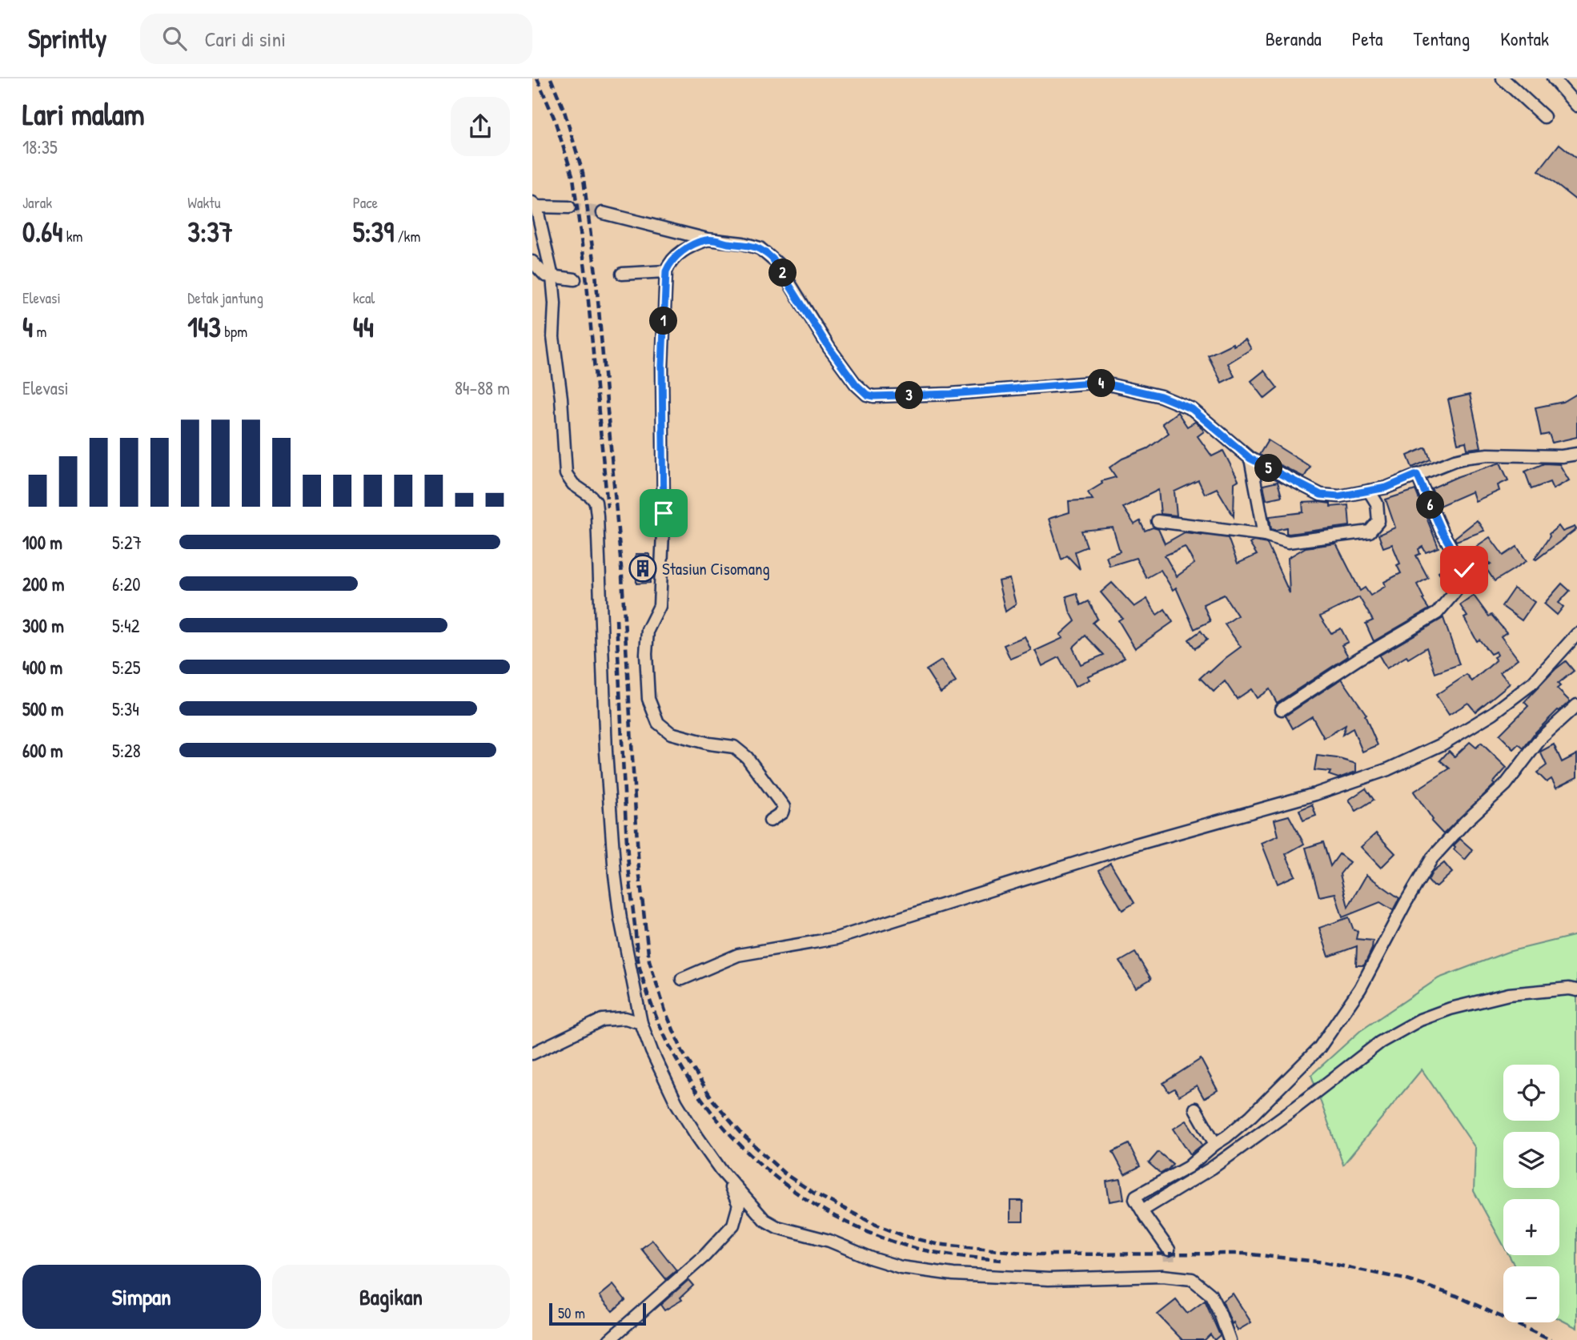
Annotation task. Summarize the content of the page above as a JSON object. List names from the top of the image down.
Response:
{
  "places": {
    "building": ["Stasiun Cisomang"]
  },
  "scale_bar": "50 m",
  "page": {
    "header": "Sprintly",
    "search": "Cari di sini",
    "nav": [
      "Beranda",
      "Peta",
      "Tentang",
      "Kontak"
    ],
    "heading": ["Lari malam", "18:35"],
    "stats": [
      ["Jarak", "0.64 km"],
      ["Waktu", "3:37"],
      ["Pace", "5:39 /km"],
      ["Elevasi", "4 m"],
      ["Detak jantung", "143 bpm"],
      ["kcal", "44"]
    ],
    "pins": [
      "2",
      "1",
      "4",
      "3",
      "5",
      "6"
    ],
    "chart": ["Elevasi", "84–88 m"],
    "list": [
      {
        "name": "100 m",
        "note": "5:27"
      },
      {
        "name": "200 m",
        "note": "6:20"
      },
      {
        "name": "300 m",
        "note": "5:42"
      },
      {
        "name": "400 m",
        "note": "5:25"
      },
      {
        "name": "500 m",
        "note": "5:34"
      },
      {
        "name": "600 m",
        "note": "5:28"
      }
    ],
    "map_buttons": ["+", "−"],
    "buttons": ["Simpan", "Bagikan"],
    "scale": "50 m"
  }
}
